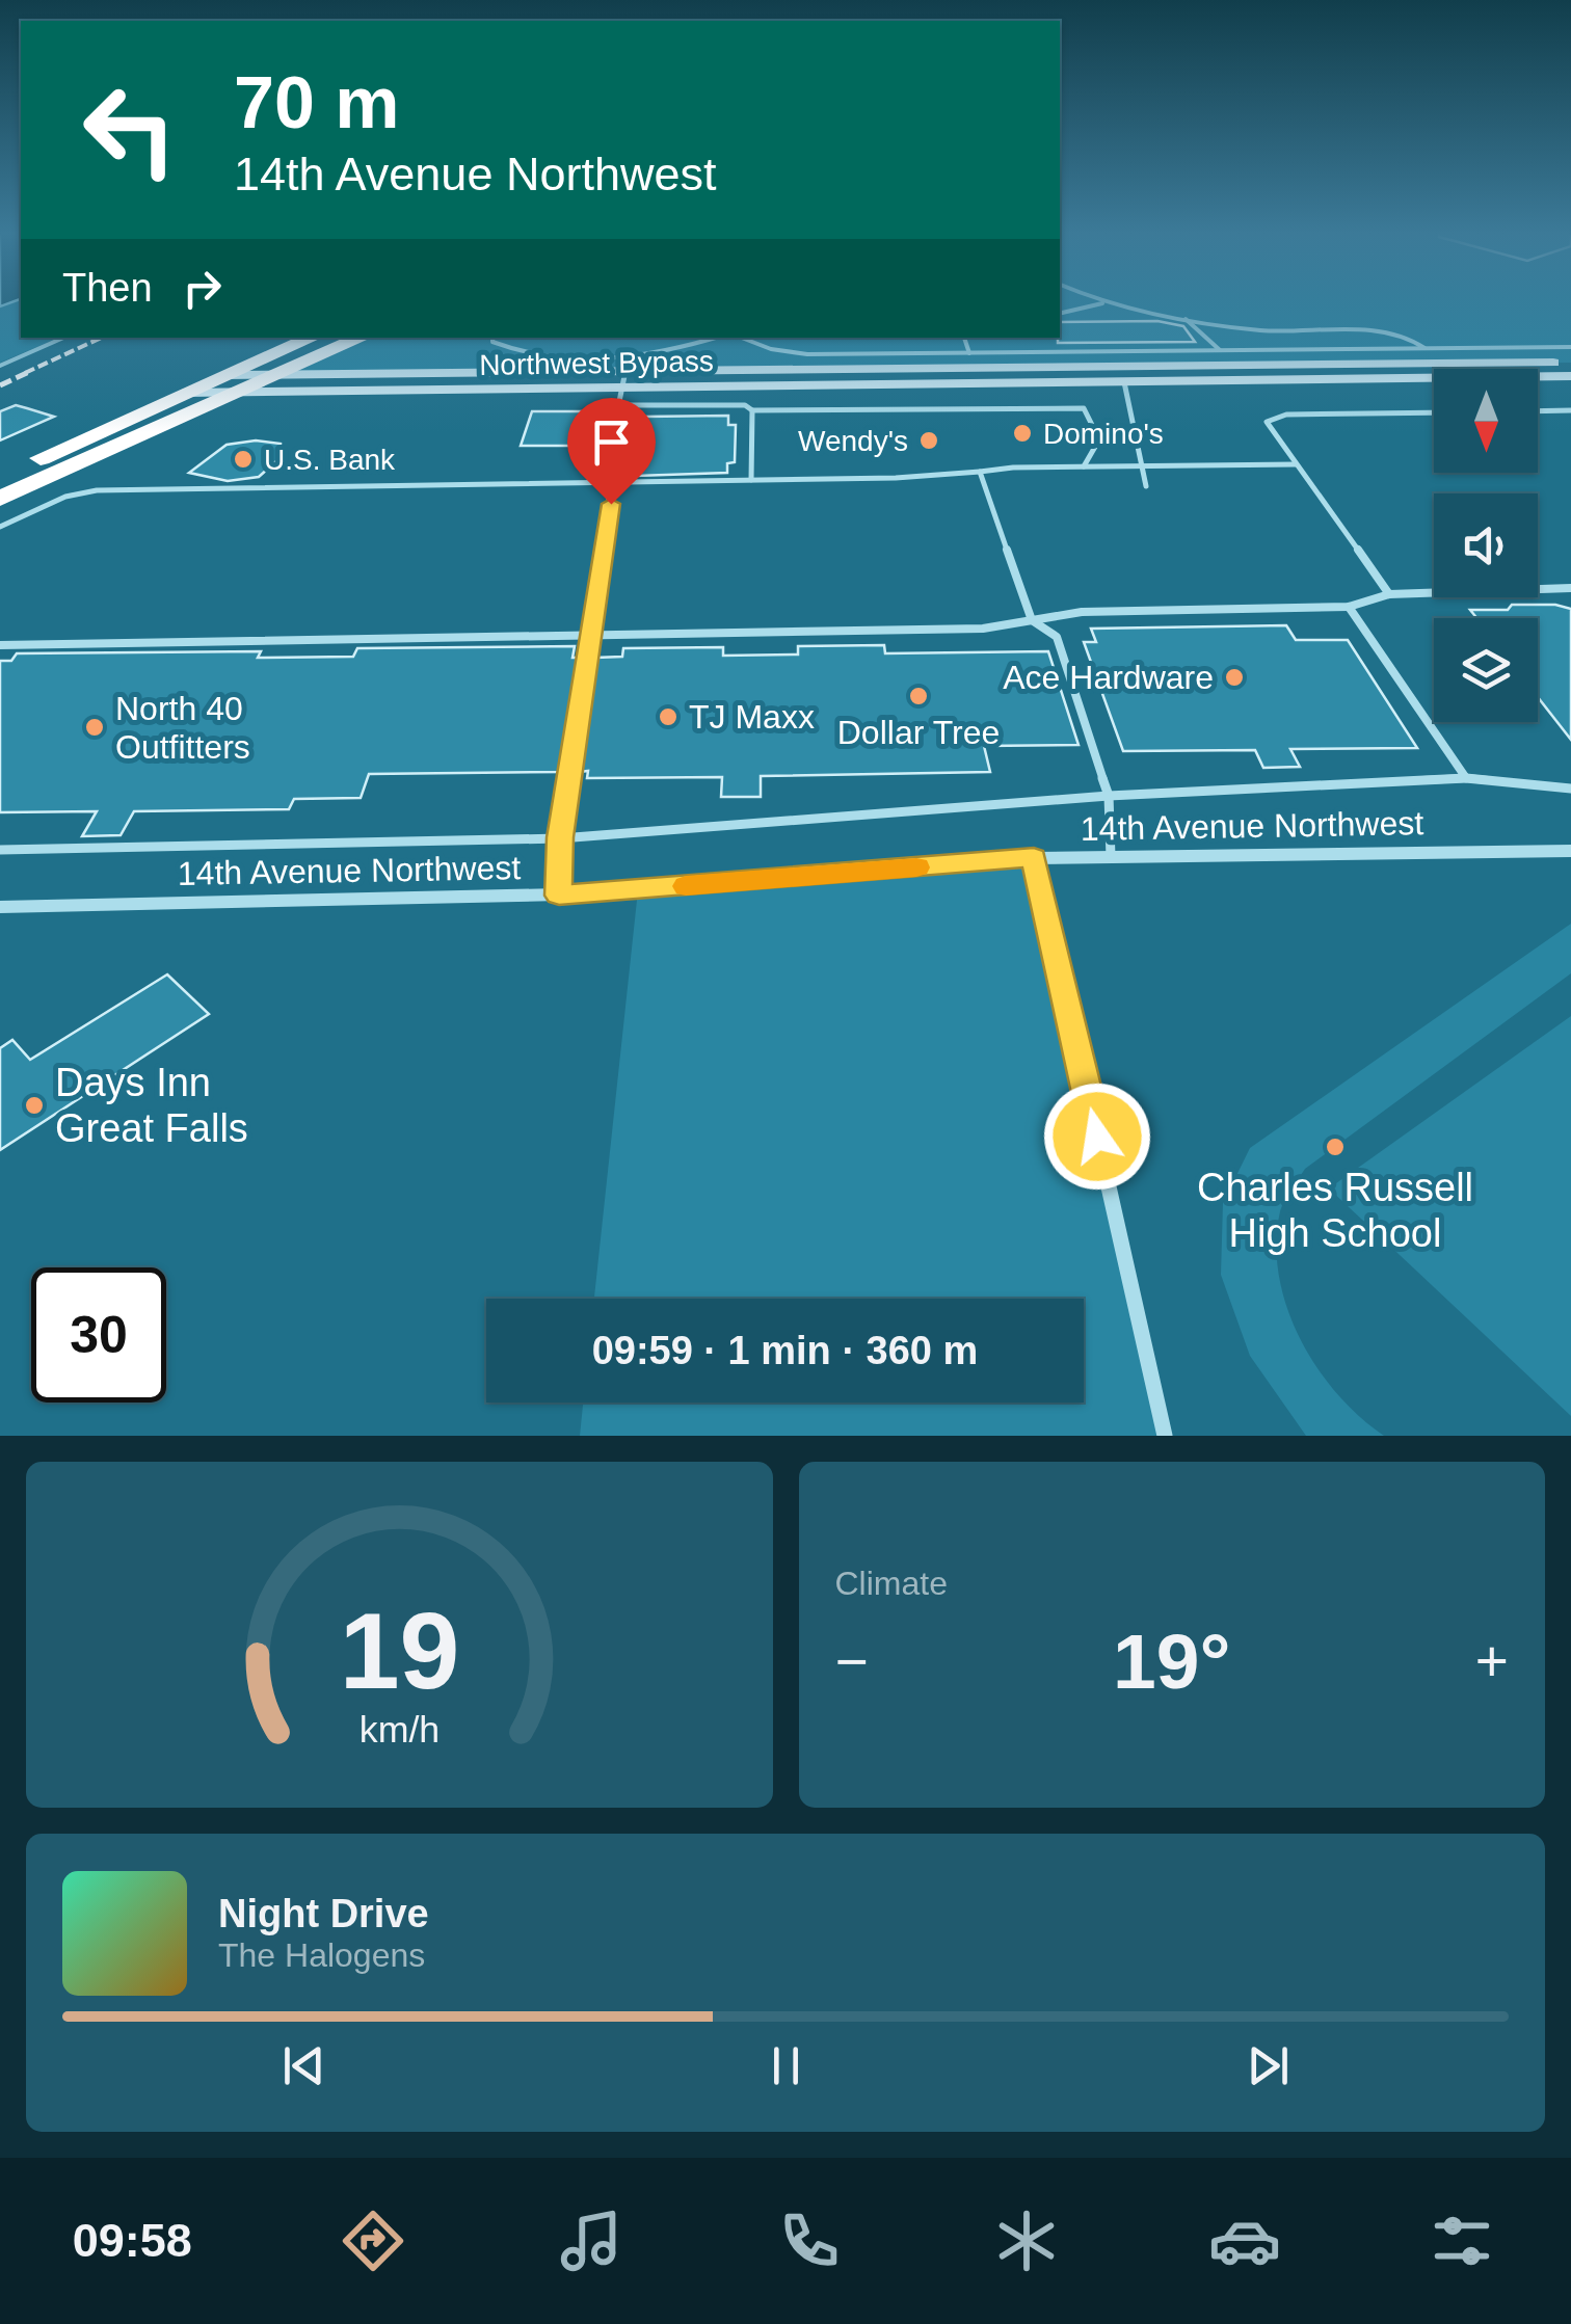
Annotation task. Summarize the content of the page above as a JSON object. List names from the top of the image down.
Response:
{
  "streets": {
    "main road": ["Northwest Bypass"],
    "street": ["14th Avenue Northwest"]
  },
  "places": [
    "Domino's",
    "Wendy's",
    "U.S. Bank",
    "Ace Hardware",
    "Dollar Tree",
    "TJ Maxx",
    "North 40 Outfitters",
    "Days Inn Great Falls",
    "Charles Russell High School"
  ],
  "north": "bottom",
  "page": {
    "turn": ["70 m", "14th Avenue Northwest"],
    "then": "Then",
    "limit": "30",
    "trip": "09:59 · 1 min · 360 m",
    "tile": "Climate",
    "heat": ["−", "19°", "+"],
    "song": ["Night Drive", "The Halogens"],
    "tabs": "09:58",
    "gauge": ["19", "km/h"]
  }
}
